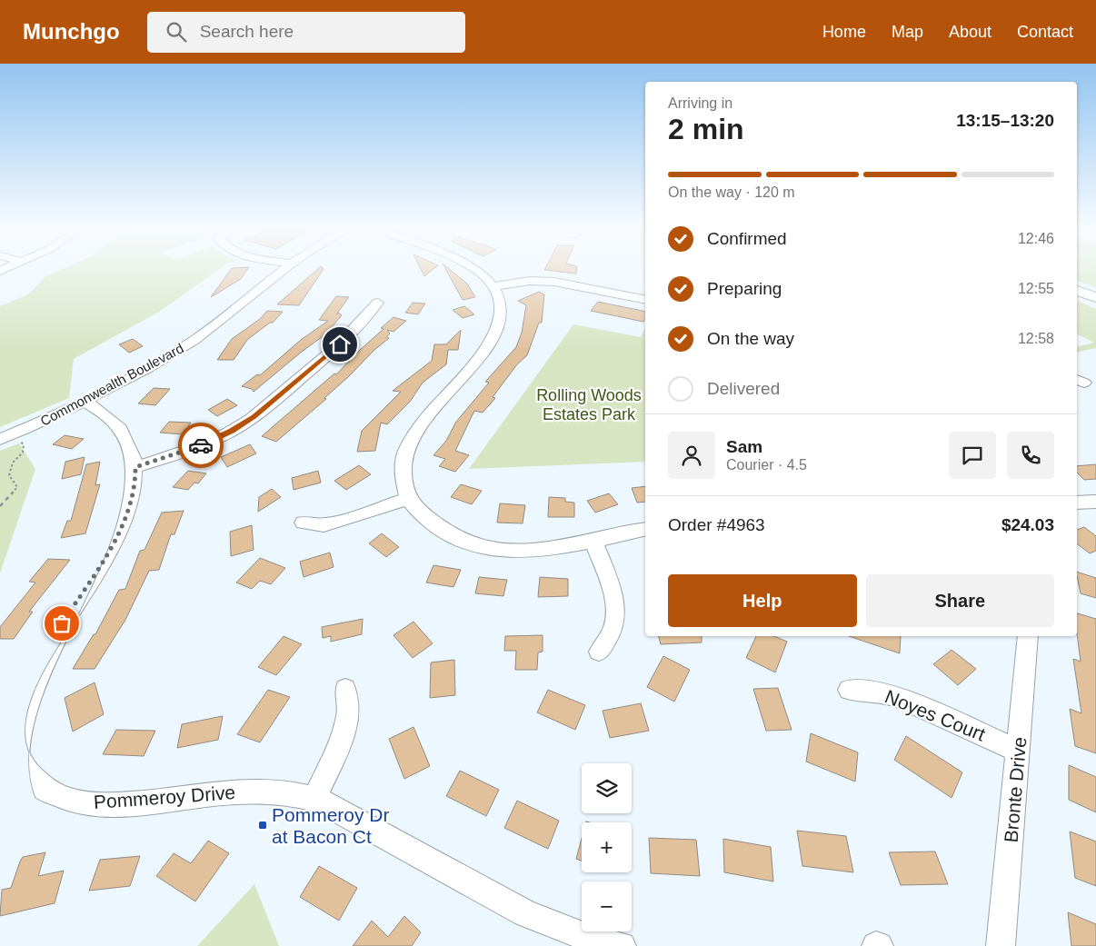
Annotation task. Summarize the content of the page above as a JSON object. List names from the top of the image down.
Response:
{
  "streets": {
    "street": [
      "Commonwealth Boulevard",
      "Noyes Court",
      "Bronte Drive",
      "Pommeroy Drive"
    ]
  },
  "crossings": [
    ["Commonwealth Boulevard", "Pommeroy Drive"],
    ["Noyes Court", "Bronte Drive"]
  ],
  "parks": ["Rolling Woods Estates Park"],
  "places": {
    "transit": ["Pommeroy Dr at Bacon Ct"]
  },
  "page": {
    "header": "Munchgo",
    "search": "Search here",
    "nav": [
      "Home",
      "Map",
      "About",
      "Contact"
    ],
    "heading": ["2 min", "Arriving in", "13:15–13:20"],
    "panel": [
      "Sam",
      "Courier · 4.5",
      "Order #4963",
      "$24.03"
    ],
    "bar": "On the way · 120 m",
    "list": [
      ["Confirmed", "12:46"],
      ["Preparing", "12:55"],
      ["On the way", "12:58"],
      "Delivered"
    ],
    "buttons": ["Help", "Share"],
    "map_buttons": ["+", "−"]
  }
}
